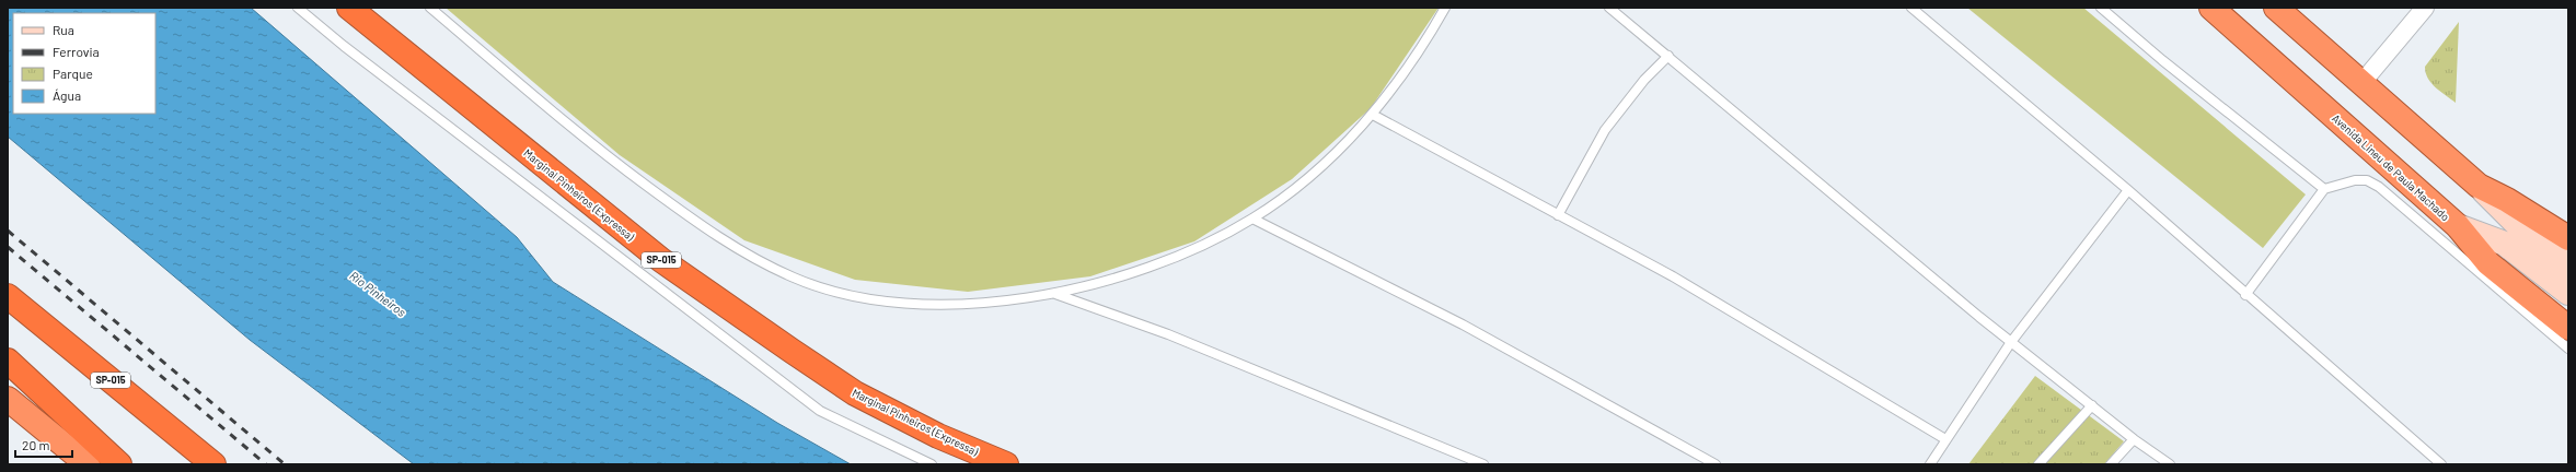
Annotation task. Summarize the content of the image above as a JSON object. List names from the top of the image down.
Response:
{
  "streets": {
    "highway": ["Avenida Lineu de Paula Machado", "Marginal Pinheiros (Expressa)", "SP-015"]
  },
  "water": ["Rio Pinheiros"],
  "legend": [
    "Rua",
    "Ferrovia",
    "Parque",
    "Água"
  ],
  "scale_bar": "20 m"
}
